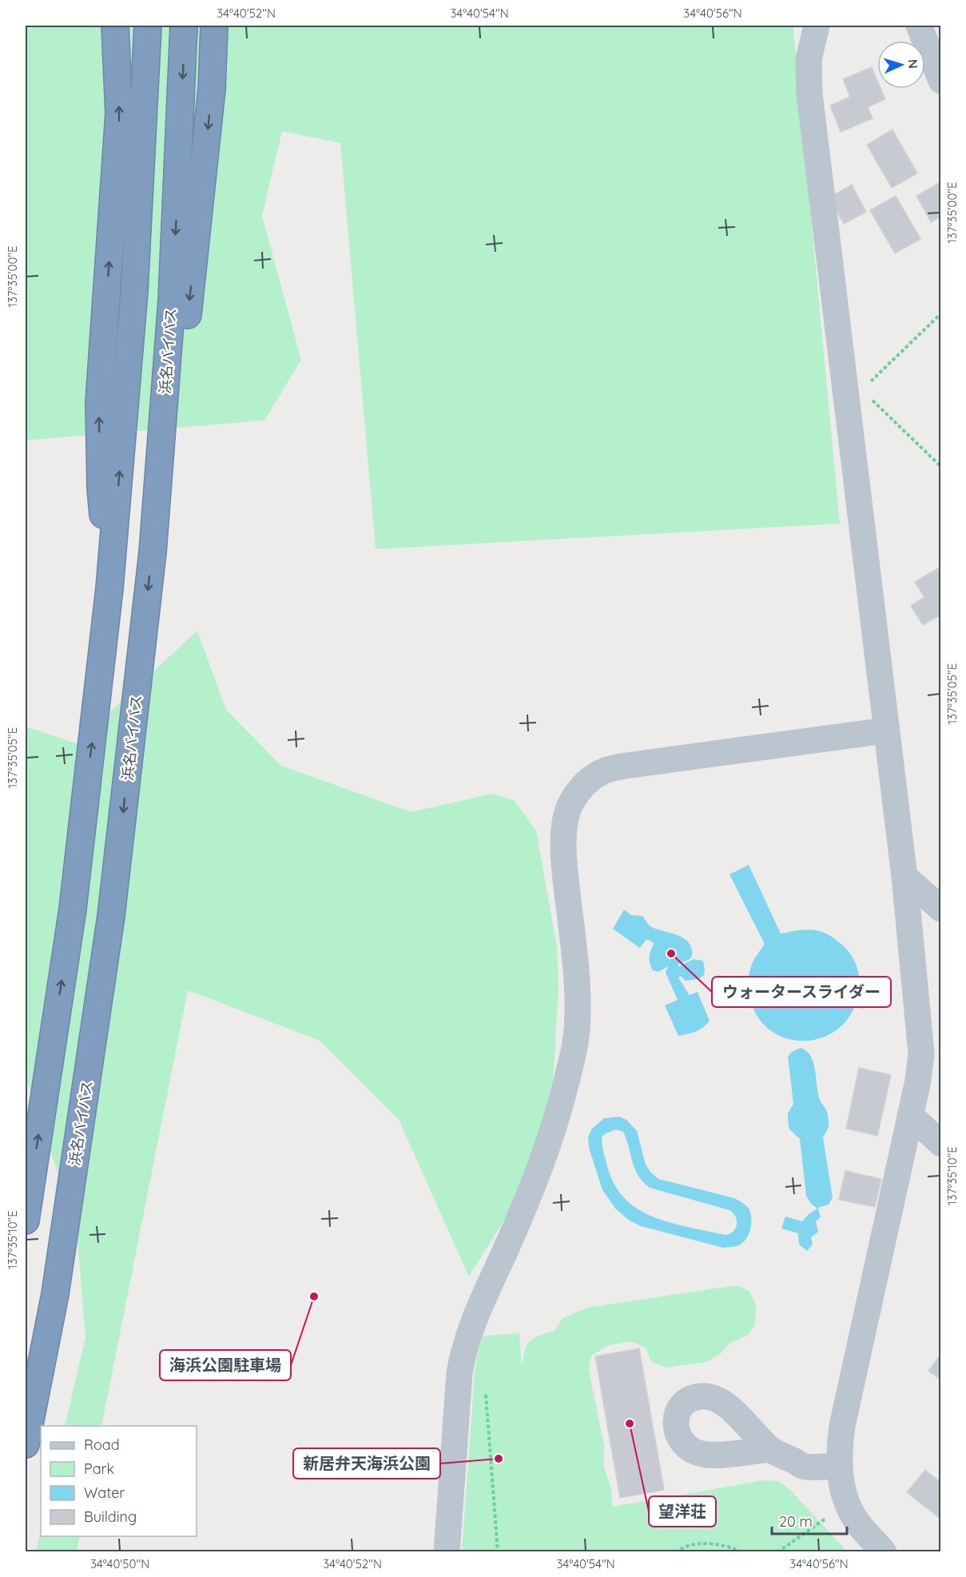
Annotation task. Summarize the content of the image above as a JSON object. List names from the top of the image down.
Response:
{
  "streets": {
    "highway": ["浜名バイパス"]
  },
  "places": [
    "ウォータースライダー",
    "海浜公園駐車場",
    "望洋荘",
    "新居弁天海浜公園"
  ],
  "legend": [
    "Road",
    "Park",
    "Water",
    "Building"
  ],
  "scale_bar": "20 m",
  "north": "right",
  "coordinates": [
    "34°40'52\"N",
    "34°40'54\"N",
    "34°40'56\"N",
    "137°35'00\"E",
    "137°35'05\"E",
    "137°35'10\"E",
    "34°40'50\"N"
  ]
}
